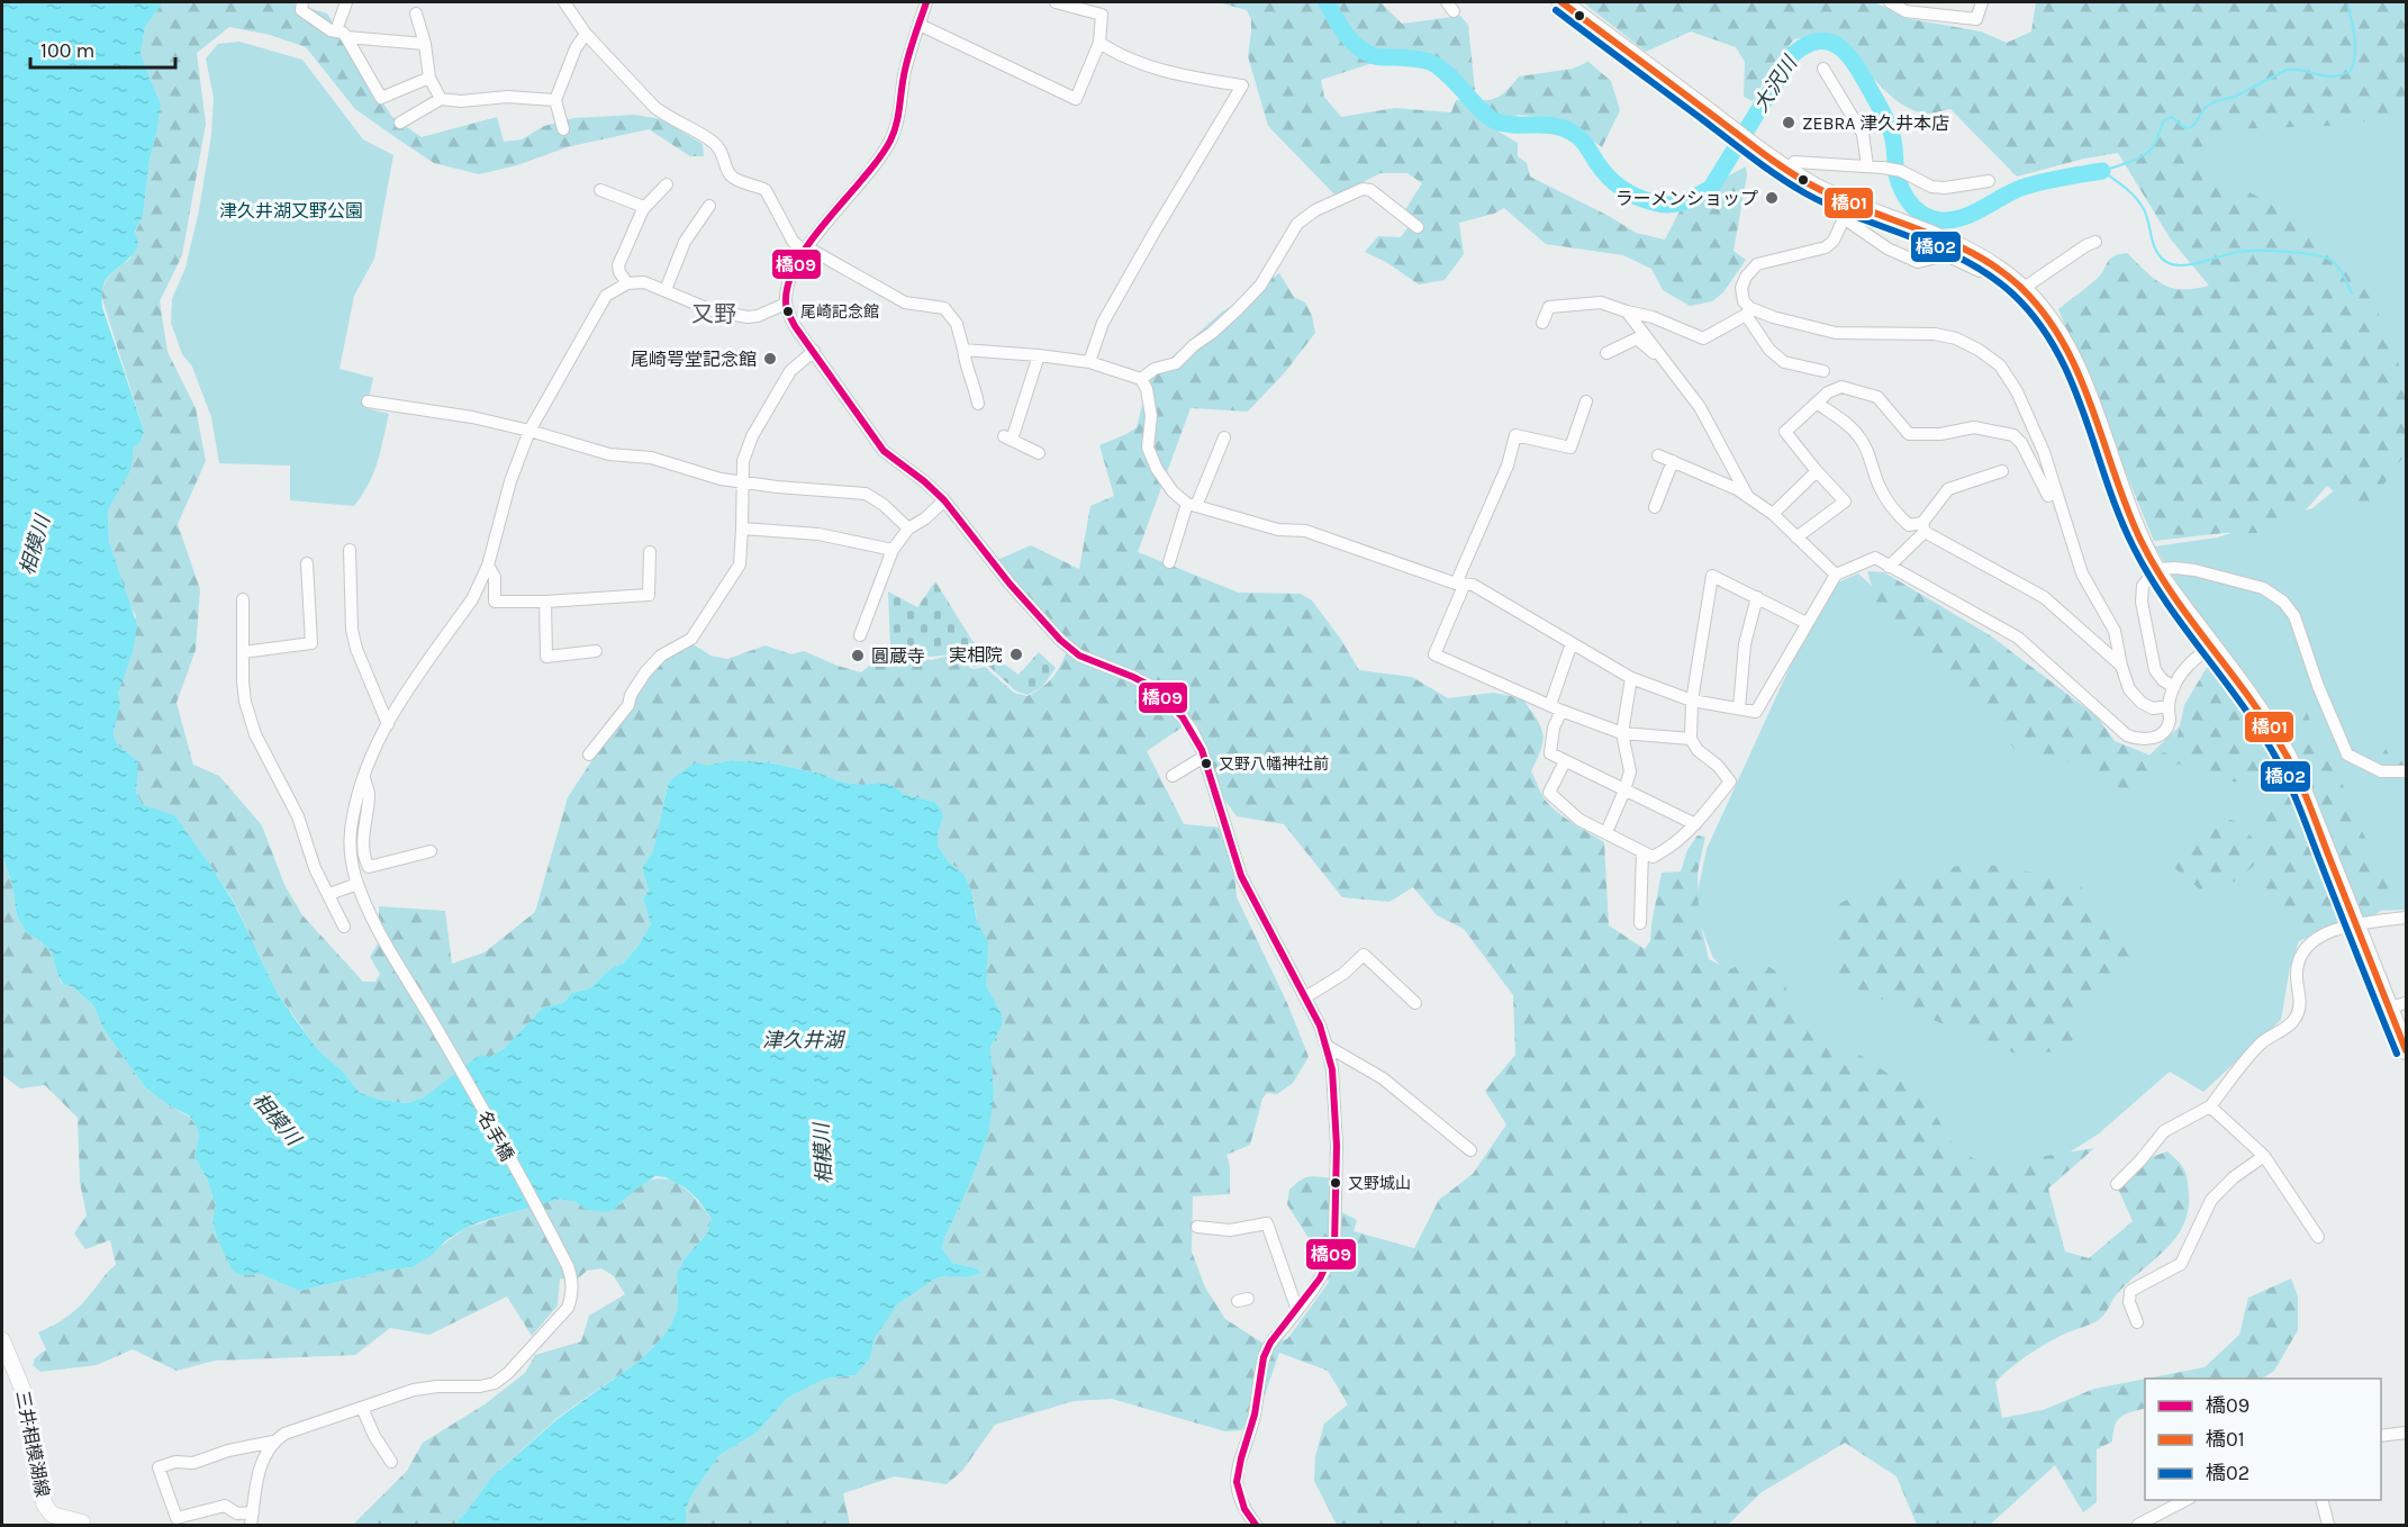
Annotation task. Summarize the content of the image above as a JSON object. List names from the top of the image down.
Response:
{
  "streets": {
    "main road": ["三井相模湖線"],
    "street": ["名手橋"]
  },
  "districts": ["又野"],
  "water": ["大沢川", "相模川", "津久井湖"],
  "parks": ["津久井湖又野公園"],
  "places": [
    "ZEBRA 津久井本店",
    "ラーメンショップ",
    "尾崎記念館",
    "尾崎咢堂記念館",
    "実相院",
    "圓蔵寺",
    "又野八幡神社前",
    "又野城山"
  ],
  "lines": ["transit line 橋09", "transit line 橋01", "transit line 橋02"],
  "legend": ["橋09", "橋01", "橋02"],
  "scale_bar": "100 m"
}
